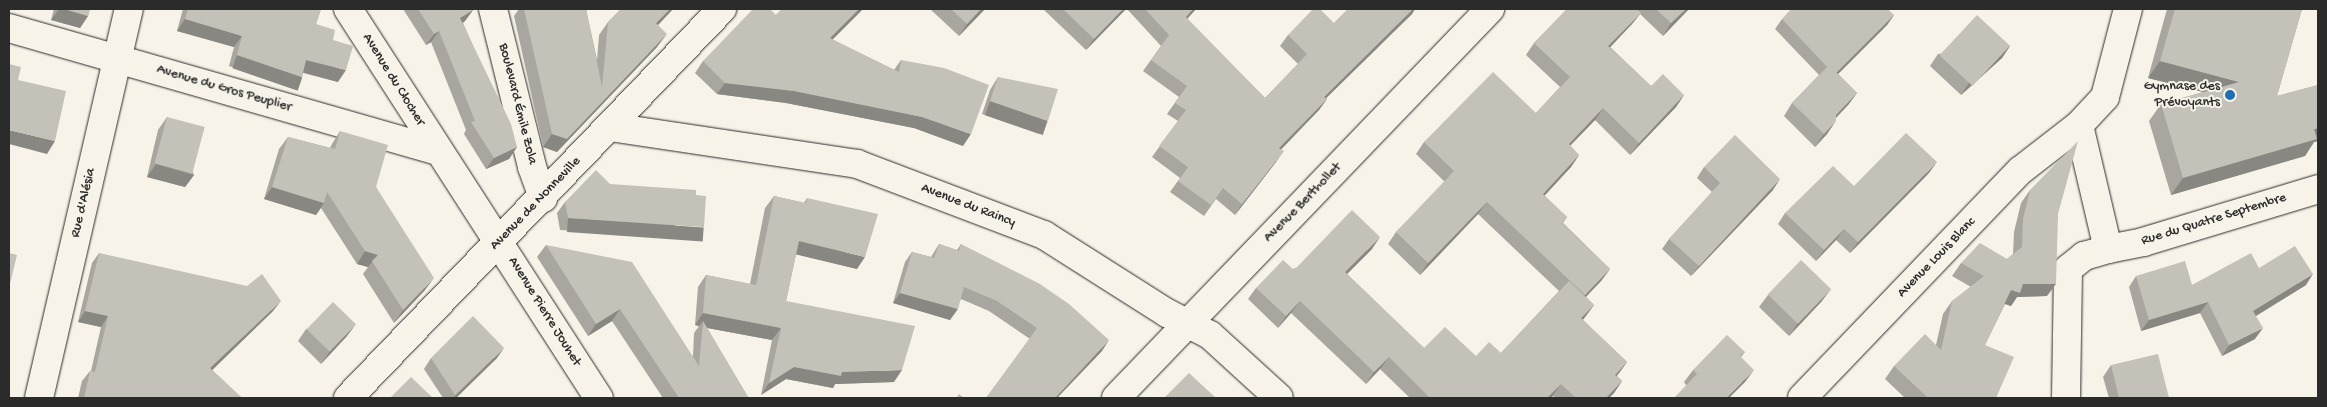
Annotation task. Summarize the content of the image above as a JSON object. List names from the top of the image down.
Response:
{
  "streets": {
    "street": [
      "Avenue du Clocher",
      "Avenue du Gros Peuplier",
      "Boulevard Émile Zola",
      "Rue d'Alésia",
      "Avenue Berthollet",
      "Avenue de Nonneville",
      "Avenue du Raincy",
      "Rue du Quatre Septembre",
      "Avenue Louis Blanc",
      "Avenue Pierre Jouhet"
    ]
  },
  "crossings": [
    ["Avenue du Clocher", "Avenue du Gros Peuplier"],
    ["Avenue du Clocher", "Avenue Pierre Jouhet"],
    ["Avenue du Gros Peuplier", "Rue d'Alésia"],
    ["Avenue du Gros Peuplier", "Avenue Pierre Jouhet"],
    ["Boulevard Émile Zola", "Avenue de Nonneville"],
    ["Avenue Berthollet", "Avenue du Raincy"],
    ["Avenue de Nonneville", "Avenue du Raincy"],
    ["Avenue de Nonneville", "Avenue Pierre Jouhet"]
  ],
  "places": ["Gymnase des Prévoyants"]
}
